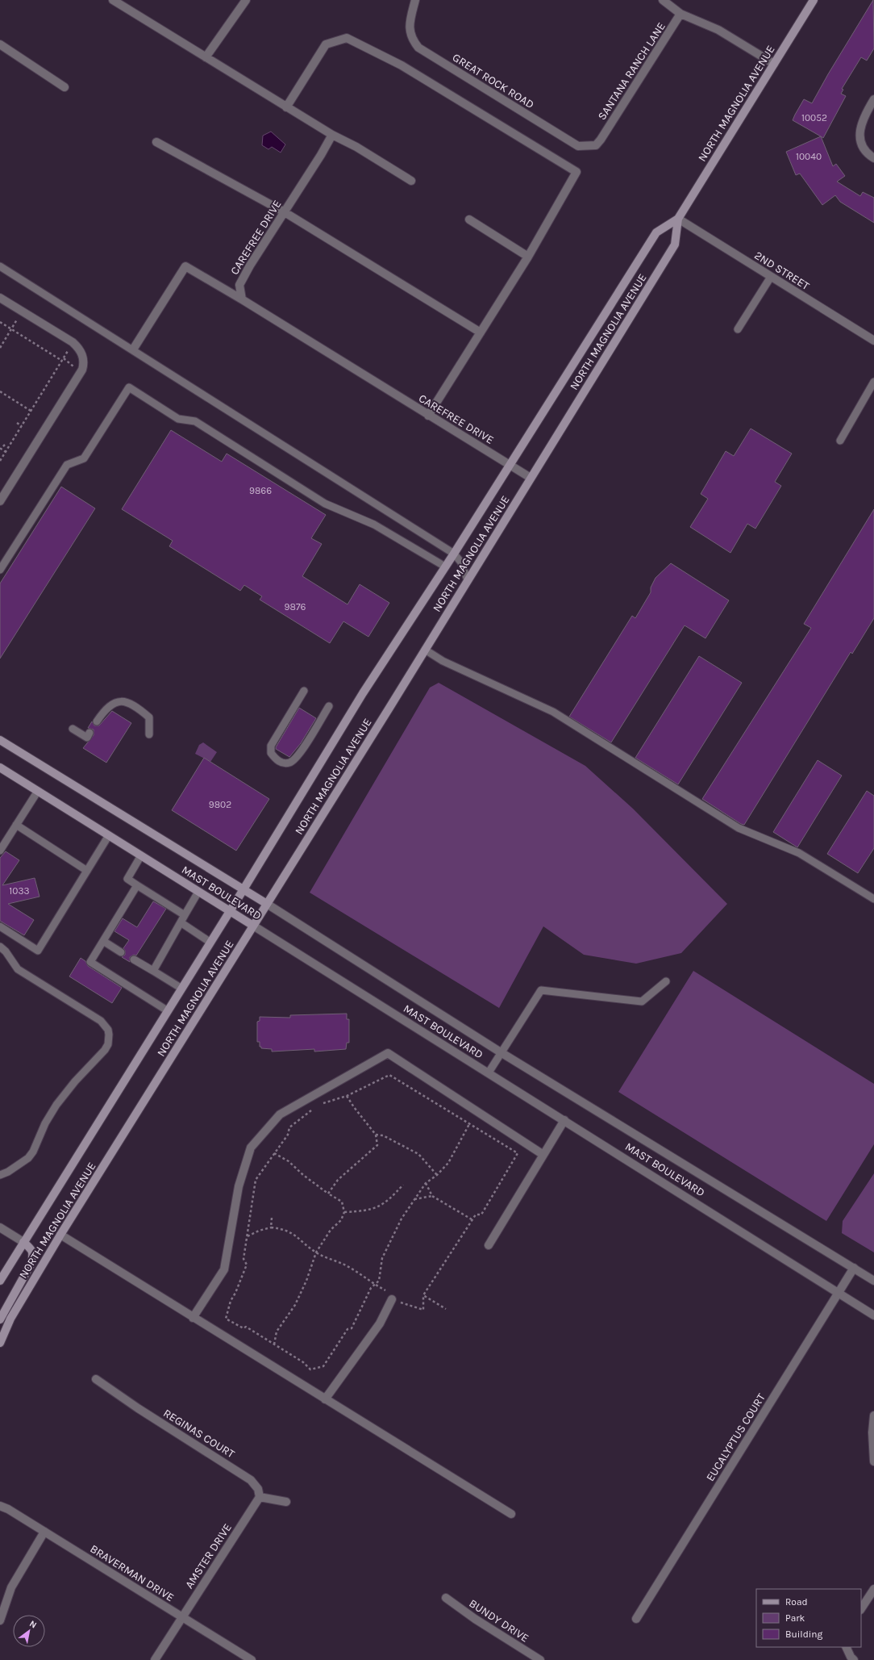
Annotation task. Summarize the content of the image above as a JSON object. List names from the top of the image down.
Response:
{
  "streets": {
    "main road": ["NORTH MAGNOLIA AVENUE", "MAST BOULEVARD"],
    "street": [
      "SANTANA RANCH LANE",
      "GREAT ROCK ROAD",
      "CAREFREE DRIVE",
      "2ND STREET",
      "REGINAS COURT",
      "EUCALYPTUS COURT",
      "AMSTER DRIVE",
      "BRAVERMAN DRIVE",
      "BUNDY DRIVE"
    ]
  },
  "crossings": [
    ["SANTANA RANCH LANE", "GREAT ROCK ROAD"],
    ["NORTH MAGNOLIA AVENUE", "CAREFREE DRIVE"],
    ["NORTH MAGNOLIA AVENUE", "2ND STREET"],
    ["NORTH MAGNOLIA AVENUE", "MAST BOULEVARD"],
    ["MAST BOULEVARD", "EUCALYPTUS COURT"],
    ["REGINAS COURT", "AMSTER DRIVE"],
    ["AMSTER DRIVE", "BRAVERMAN DRIVE"]
  ],
  "house_numbers": [
    "10052",
    "10040",
    "9866",
    "9876",
    "9802",
    "1033"
  ],
  "legend": ["Road", "Park", "Building"],
  "north": "top right"
}
